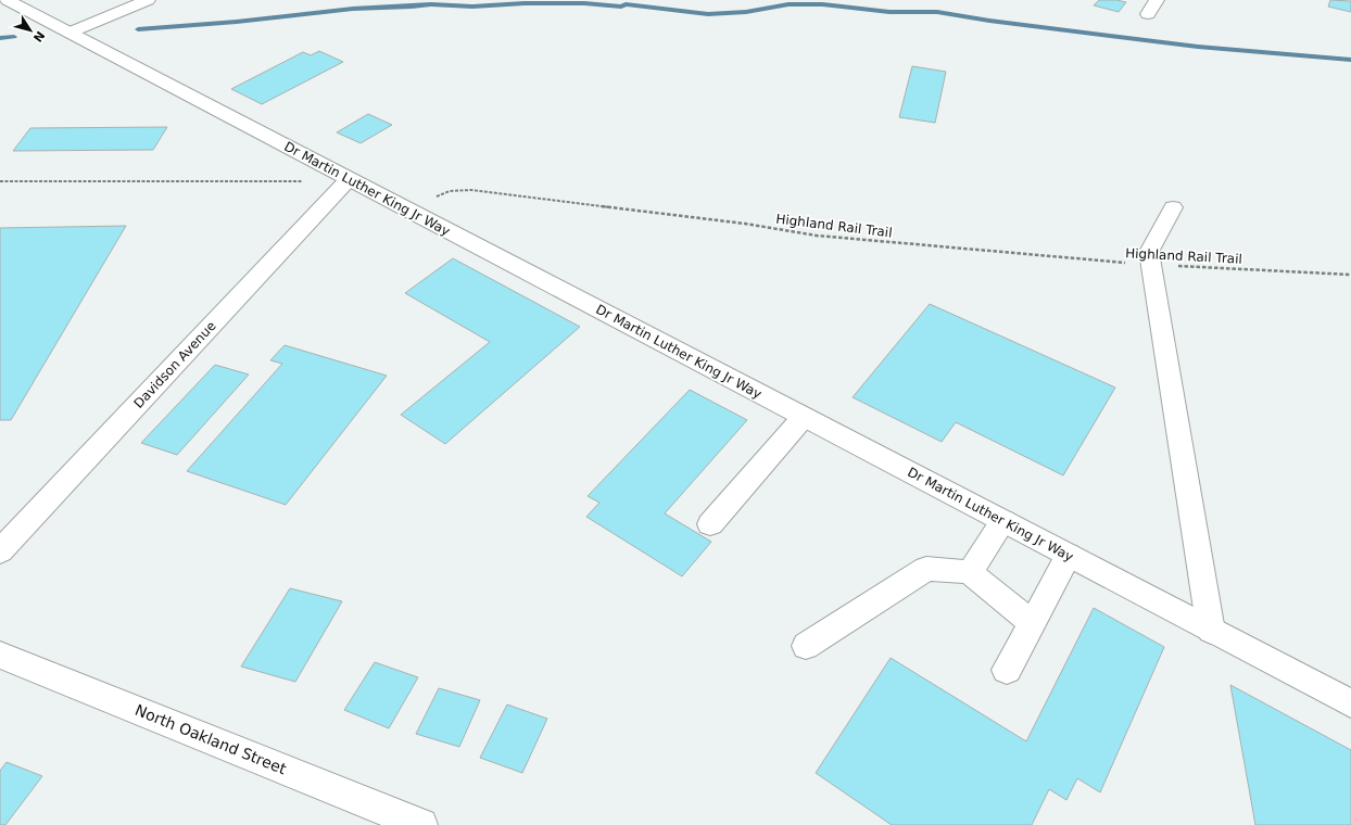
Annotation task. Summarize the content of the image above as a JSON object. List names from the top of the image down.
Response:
{
  "streets": {
    "main road": ["Dr Martin Luther King Jr Way", "Davidson Avenue", "North Oakland Street"],
    "path": ["Highland Rail Trail"]
  },
  "crossings": [
    ["Dr Martin Luther King Jr Way", "Davidson Avenue"]
  ],
  "north": "bottom right"
}
